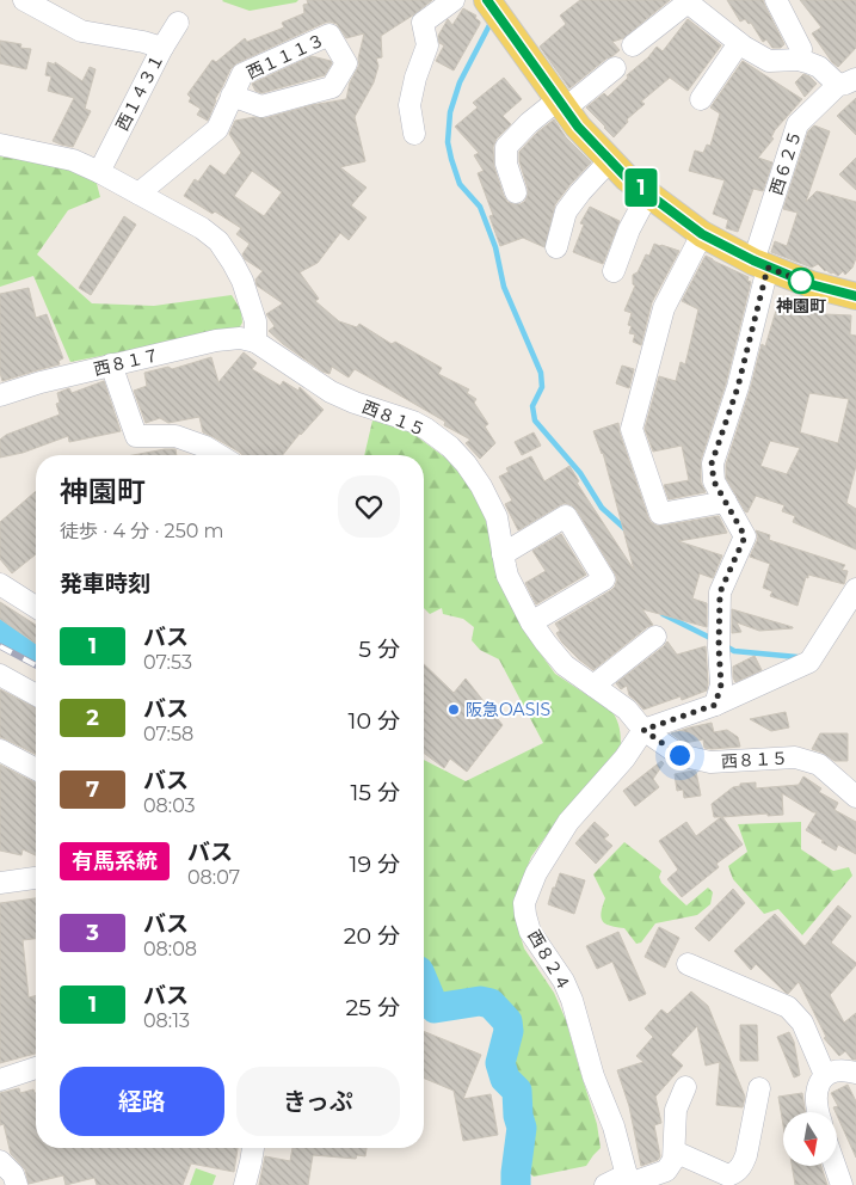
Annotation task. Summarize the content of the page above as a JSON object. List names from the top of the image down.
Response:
{
  "streets": {
    "street": [
      "西１１１３",
      "西１４３１",
      "西６２５",
      "西８１７",
      "西８１５",
      "西８２４"
    ]
  },
  "crossings": [
    ["西８１７", "西８１５"],
    ["西８１５", "西８２４"]
  ],
  "places": ["神園町", "阪急OASIS"],
  "lines": ["bus line 1"],
  "north": "bottom",
  "page": {
    "on_map": "1",
    "heading": [
      ["神園町", "徒歩 · 4 分 · 250 m"],
      "発車時刻"
    ],
    "list": [
      {
        "mark": "1",
        "name": "バス",
        "note": "07:53",
        "value": "5 分"
      },
      {
        "mark": "2",
        "name": "バス",
        "note": "07:58",
        "value": "10 分"
      },
      {
        "mark": "7",
        "name": "バス",
        "note": "08:03",
        "value": "15 分"
      },
      {
        "mark": "有馬系統",
        "name": "バス",
        "note": "08:07",
        "value": "19 分"
      },
      {
        "mark": "3",
        "name": "バス",
        "note": "08:08",
        "value": "20 分"
      },
      {
        "mark": "1",
        "name": "バス",
        "note": "08:13",
        "value": "25 分"
      }
    ],
    "buttons": ["経路", "きっぷ"]
  }
}
